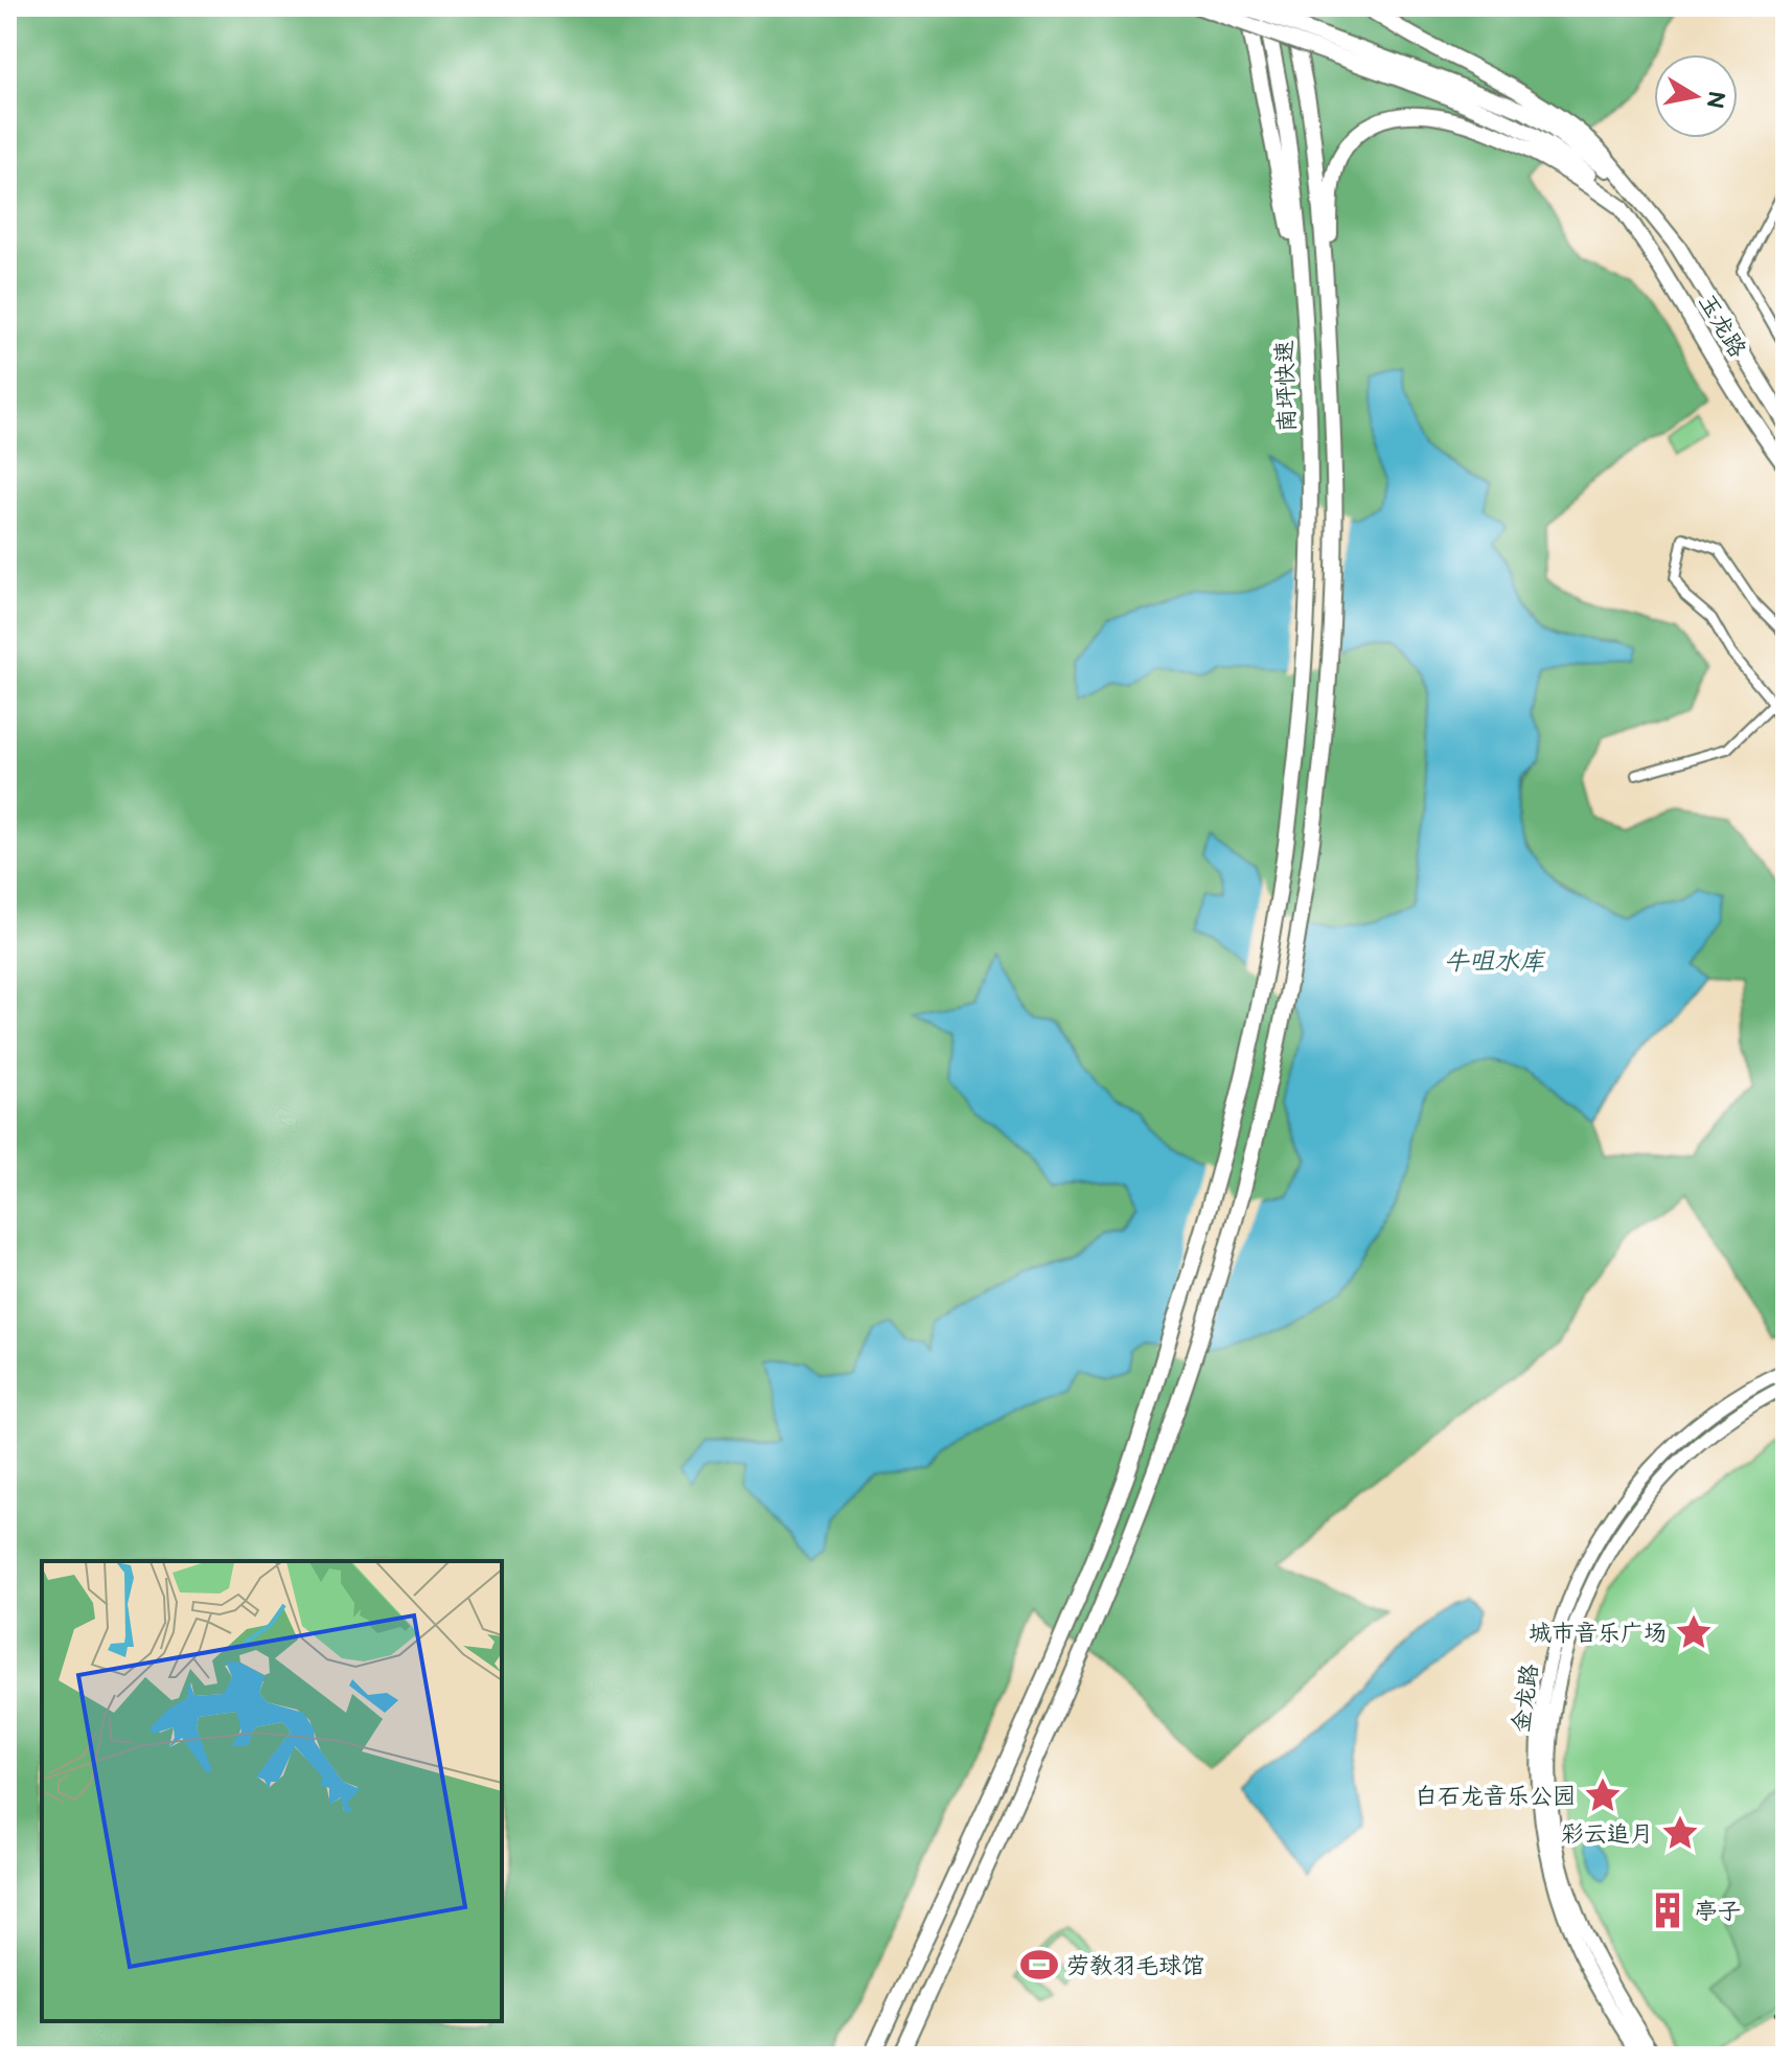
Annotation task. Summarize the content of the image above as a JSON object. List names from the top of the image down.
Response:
{
  "streets": {
    "main road": ["玉龙路", "南坪快速", "金龙路"]
  },
  "water": ["牛咀水库"],
  "places": {
    "place": ["城市音乐广场", "白石龙音乐公园", "彩云追月"],
    "building": ["亭子"],
    "sports": ["劳教羽毛球馆"]
  },
  "north": "right"
}
